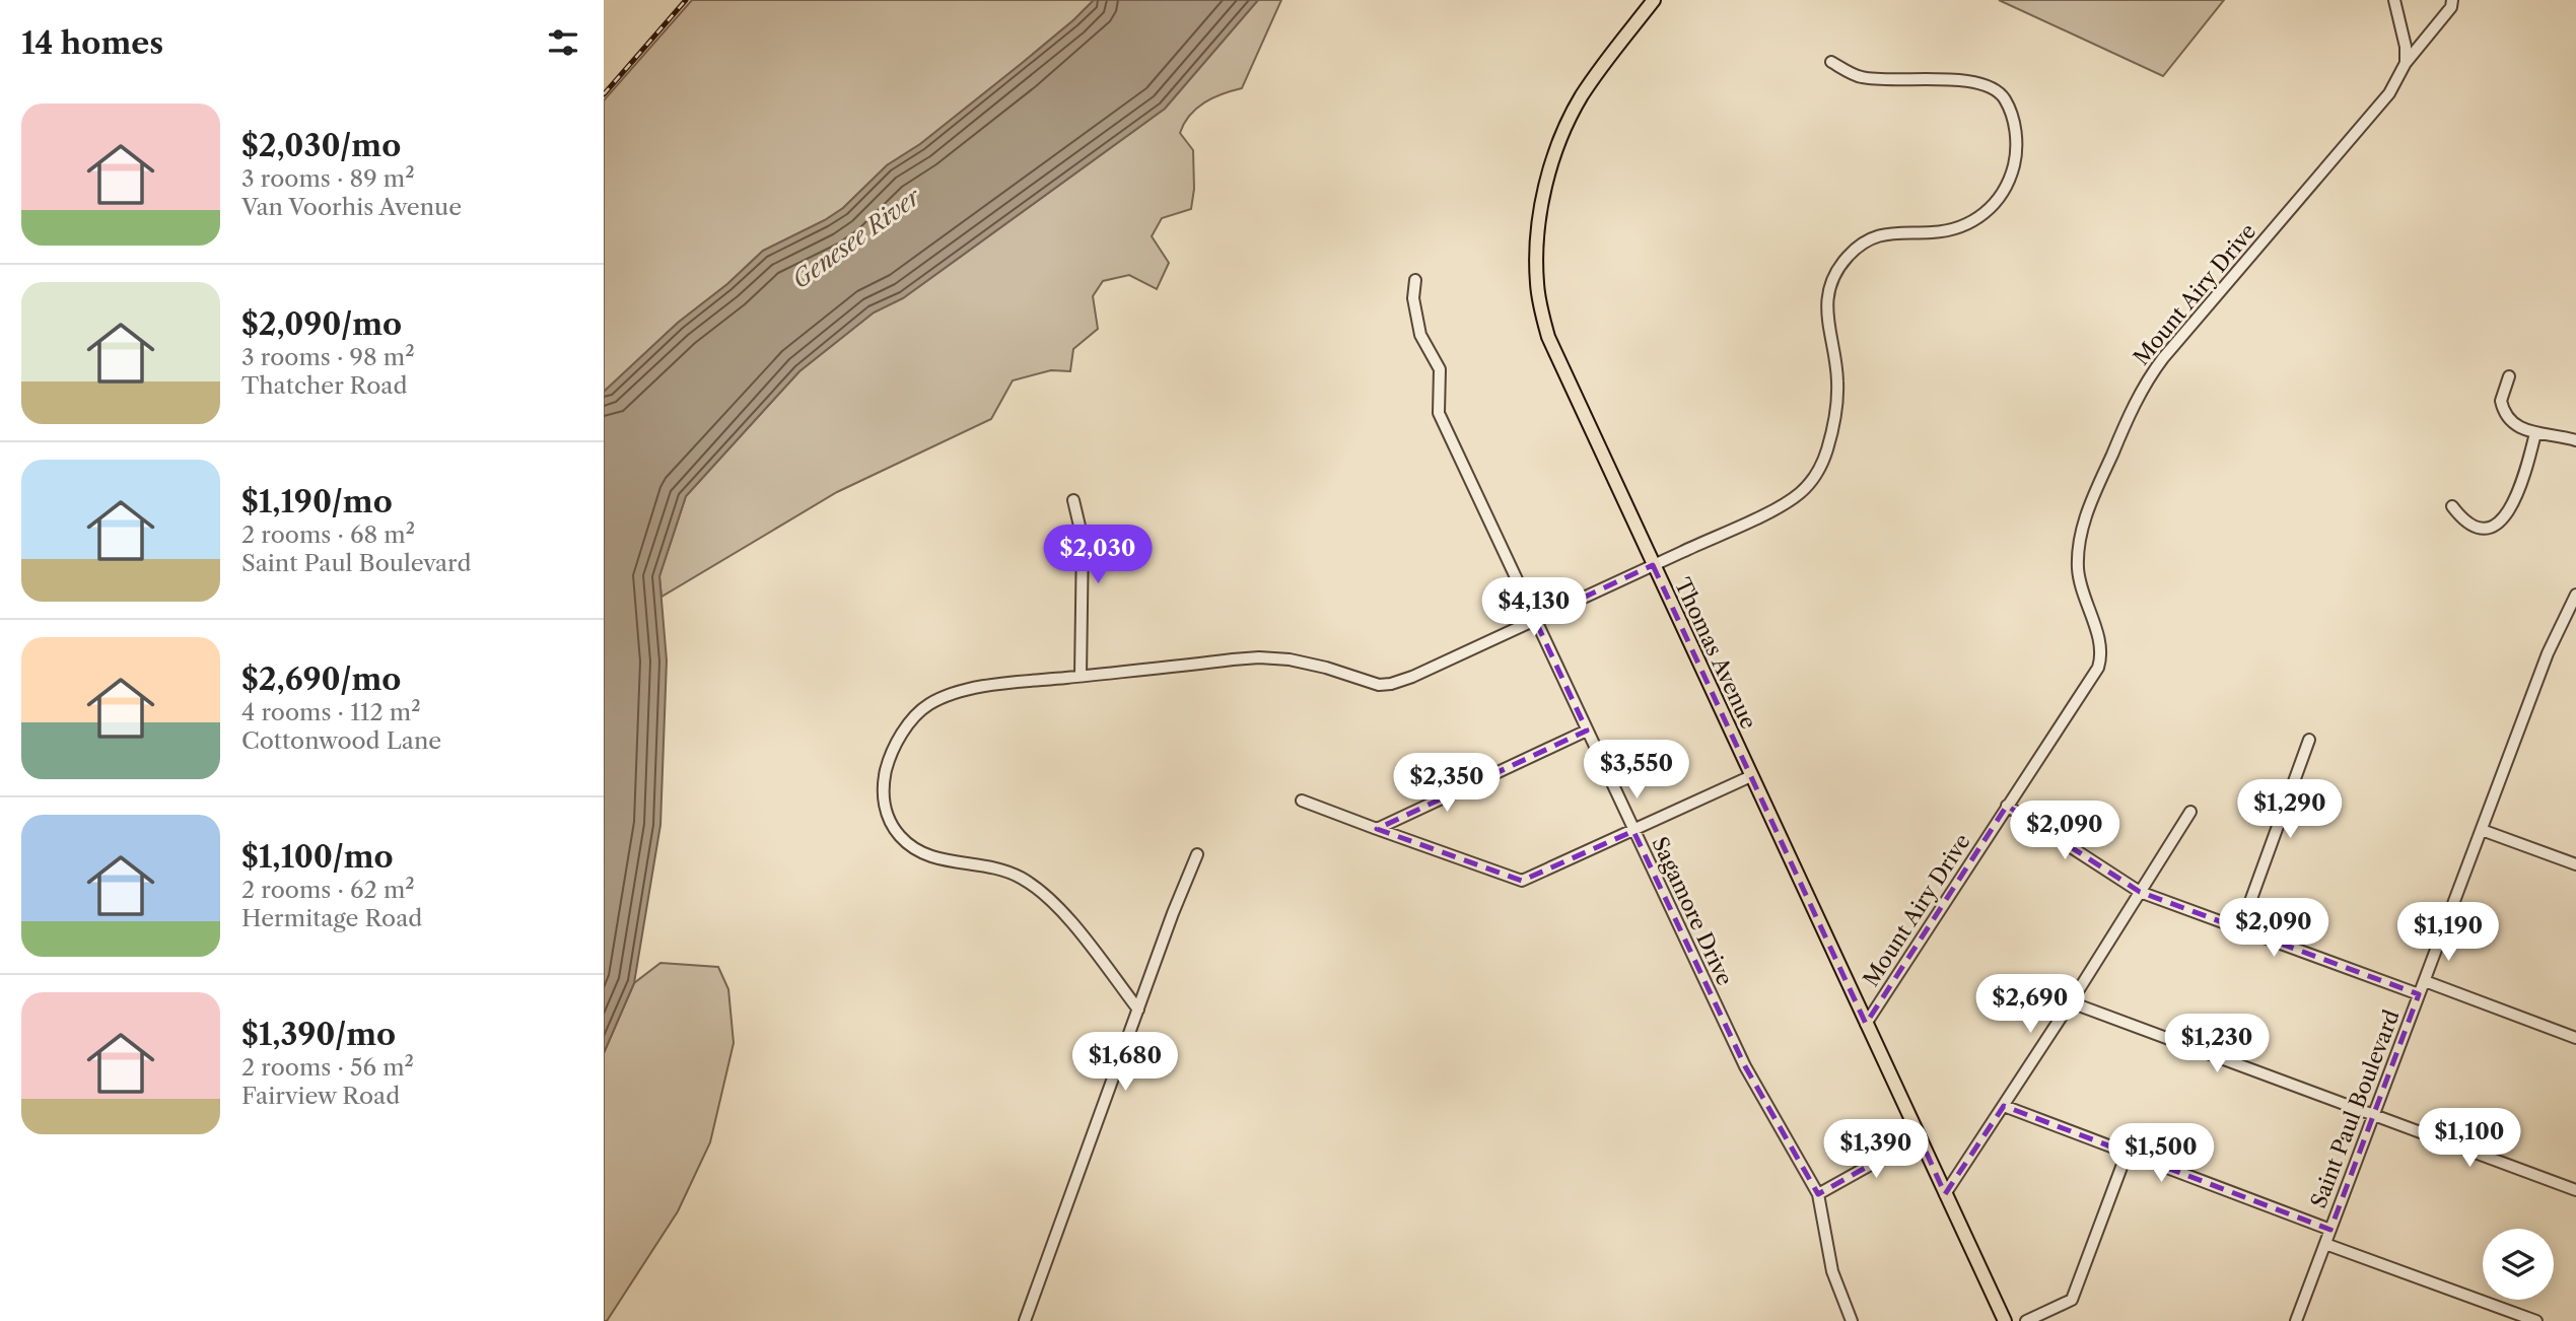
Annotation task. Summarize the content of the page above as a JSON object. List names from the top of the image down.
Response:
{
  "streets": {
    "main road": ["Thomas Avenue"],
    "street": ["Mount Airy Drive", "Sagamore Drive", "Saint Paul Boulevard"]
  },
  "crossings": [
    ["Mount Airy Drive", "Thomas Avenue"]
  ],
  "water": ["Genesee River"],
  "page": {
    "heading": "14 homes",
    "list": [
      {
        "name": "$2,030/mo",
        "note": "3 rooms · 89 m² · Van Voorhis Avenue"
      },
      {
        "name": "$2,090/mo",
        "note": "3 rooms · 98 m² · Thatcher Road"
      },
      {
        "name": "$1,190/mo",
        "note": "2 rooms · 68 m² · Saint Paul Boulevard"
      },
      {
        "name": "$2,690/mo",
        "note": "4 rooms · 112 m² · Cottonwood Lane"
      },
      {
        "name": "$1,100/mo",
        "note": "2 rooms · 62 m² · Hermitage Road"
      },
      {
        "name": "$1,390/mo",
        "note": "2 rooms · 56 m² · Fairview Road"
      }
    ],
    "price": [
      "$2,030",
      "$4,130",
      "$3,550",
      "$2,350",
      "$1,290",
      "$2,090",
      "$2,090",
      "$1,190",
      "$2,690",
      "$1,230",
      "$1,680",
      "$1,100",
      "$1,390",
      "$1,500"
    ]
  }
}
